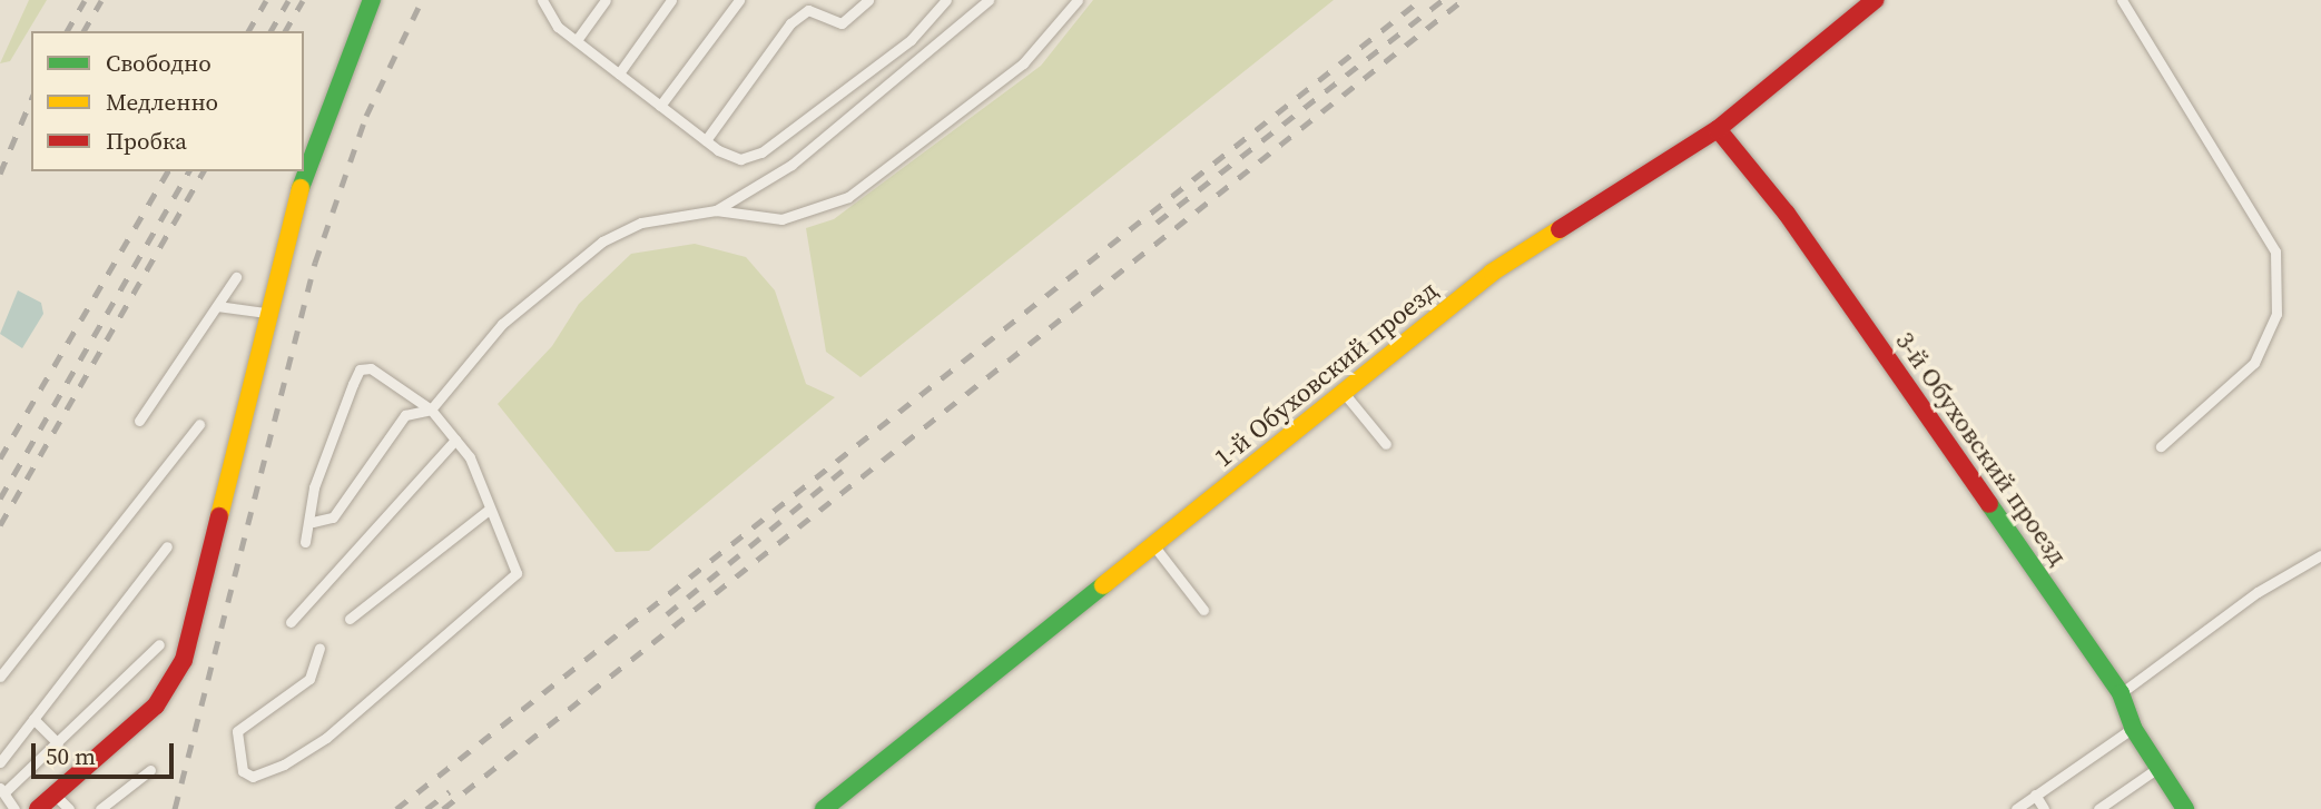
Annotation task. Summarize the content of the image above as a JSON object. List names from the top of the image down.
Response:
{
  "streets": {
    "street": ["1-й Обуховский проезд", "3-й Обуховский проезд"]
  },
  "crossings": [
    ["1-й Обуховский проезд", "3-й Обуховский проезд"]
  ],
  "legend": ["Свободно", "Медленно", "Пробка"],
  "scale_bar": "50 m"
}
